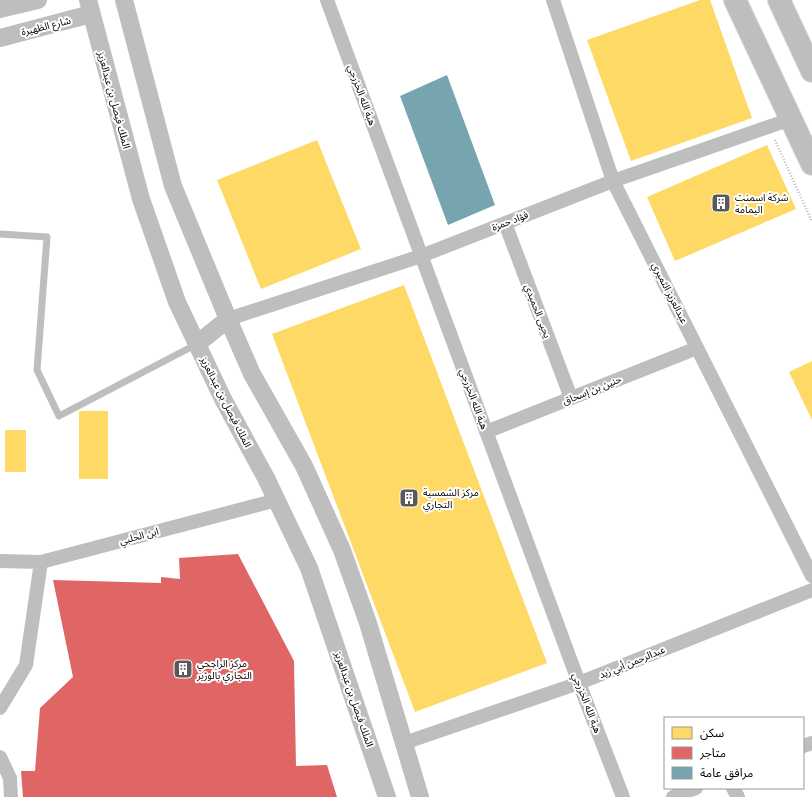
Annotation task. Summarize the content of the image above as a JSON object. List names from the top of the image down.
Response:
{
  "streets": {
    "street": [
      "شارع الظهيرة",
      "هبة الله الخزرجي",
      "الملك فيصل بن عبدالعزيز",
      "فؤاد حمزة",
      "عبدالعزيز الثميري",
      "يحيى الحميدي",
      "حنين بن إسحاق",
      "ابن الحلبي",
      "عبدالرحمن أبي زيد"
    ]
  },
  "crossings": [
    ["شارع الظهيرة", "الملك فيصل بن عبدالعزيز"],
    ["هبة الله الخزرجي", "فؤاد حمزة"],
    ["هبة الله الخزرجي", "حنين بن إسحاق"],
    ["هبة الله الخزرجي", "عبدالرحمن أبي زيد"],
    ["الملك فيصل بن عبدالعزيز", "ابن الحلبي"],
    ["فؤاد حمزة", "عبدالعزيز الثميري"],
    ["فؤاد حمزة", "يحيى الحميدي"],
    ["عبدالعزيز الثميري", "حنين بن إسحاق"],
    ["يحيى الحميدي", "حنين بن إسحاق"]
  ],
  "places": {
    "building": ["شركة اسمنت اليمامة", "مركز الشمسية التجاري", "مركز الراجحي التجاري بالوزير"]
  },
  "legend": ["سكن", "متاجر", "مرافق عامة"]
}
